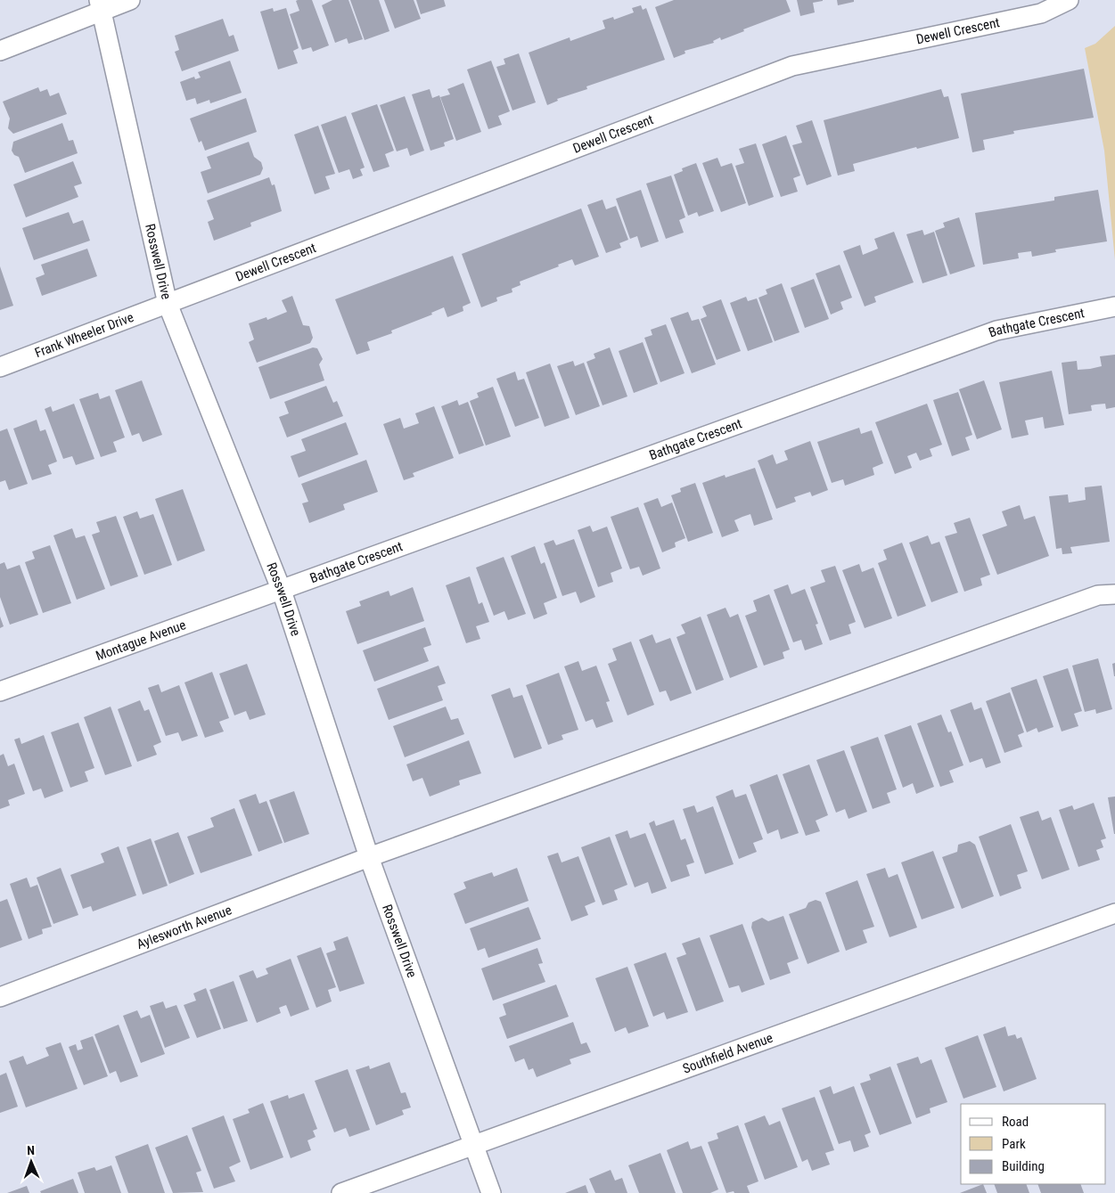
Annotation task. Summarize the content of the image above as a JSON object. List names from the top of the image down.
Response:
{
  "streets": {
    "street": [
      "Dewell Crescent",
      "Rosswell Drive",
      "Bathgate Crescent",
      "Frank Wheeler Drive",
      "Montague Avenue",
      "Aylesworth Avenue",
      "Southfield Avenue"
    ]
  },
  "crossings": [
    ["Dewell Crescent", "Rosswell Drive"],
    ["Dewell Crescent", "Frank Wheeler Drive"],
    ["Rosswell Drive", "Bathgate Crescent"],
    ["Rosswell Drive", "Frank Wheeler Drive"],
    ["Rosswell Drive", "Montague Avenue"],
    ["Rosswell Drive", "Aylesworth Avenue"],
    ["Rosswell Drive", "Southfield Avenue"],
    ["Bathgate Crescent", "Montague Avenue"]
  ],
  "legend": ["Road", "Park", "Building"],
  "north": "top"
}
